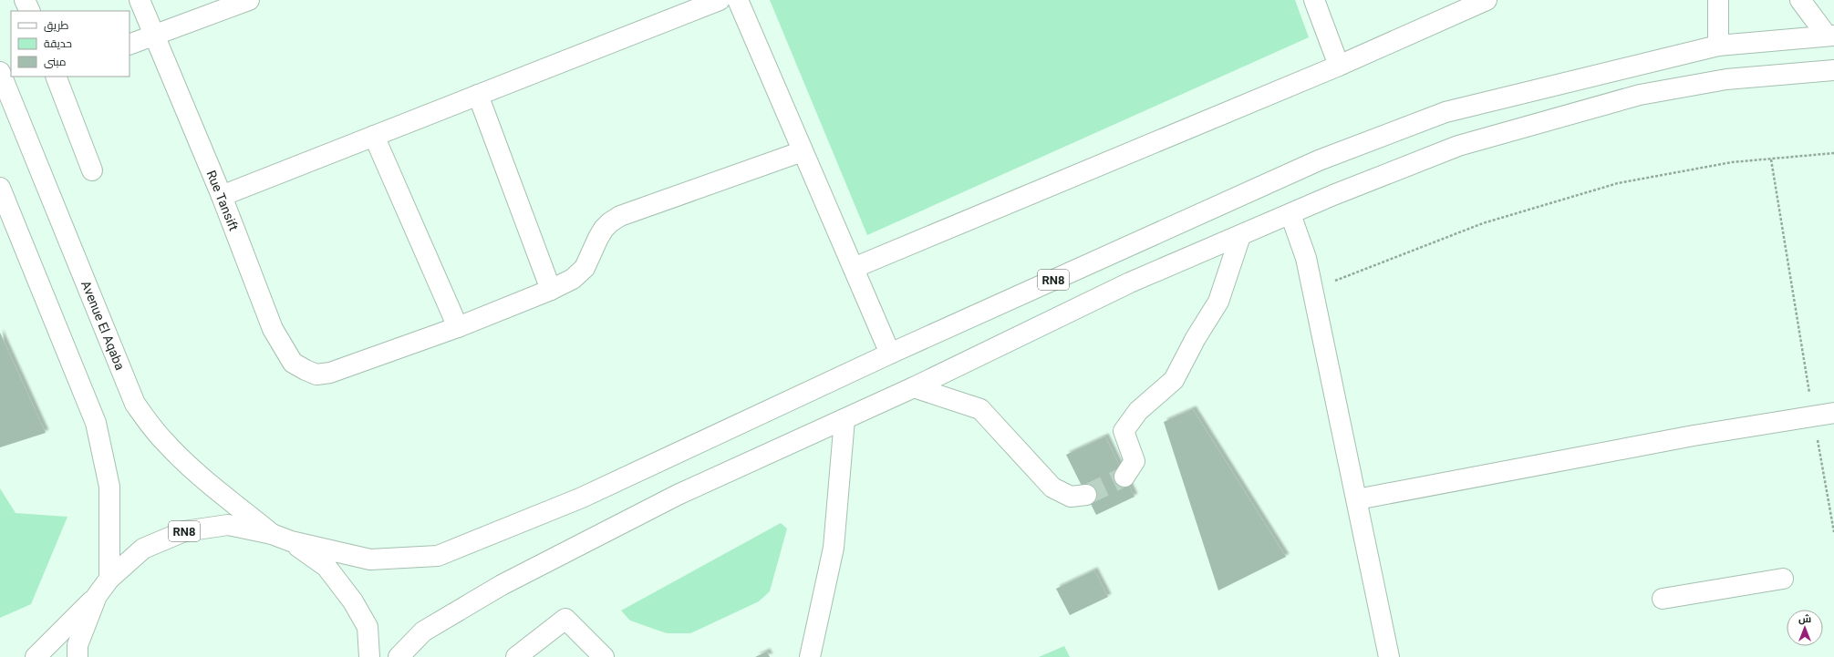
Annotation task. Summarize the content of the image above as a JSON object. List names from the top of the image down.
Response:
{
  "streets": {
    "main road": ["Rue Tansift", "RN8", "Avenue El Aqaba"]
  },
  "crossings": [
    ["RN8", "Avenue El Aqaba"]
  ],
  "legend": ["طريق", "حديقة", "مبنى"],
  "north": "top"
}
